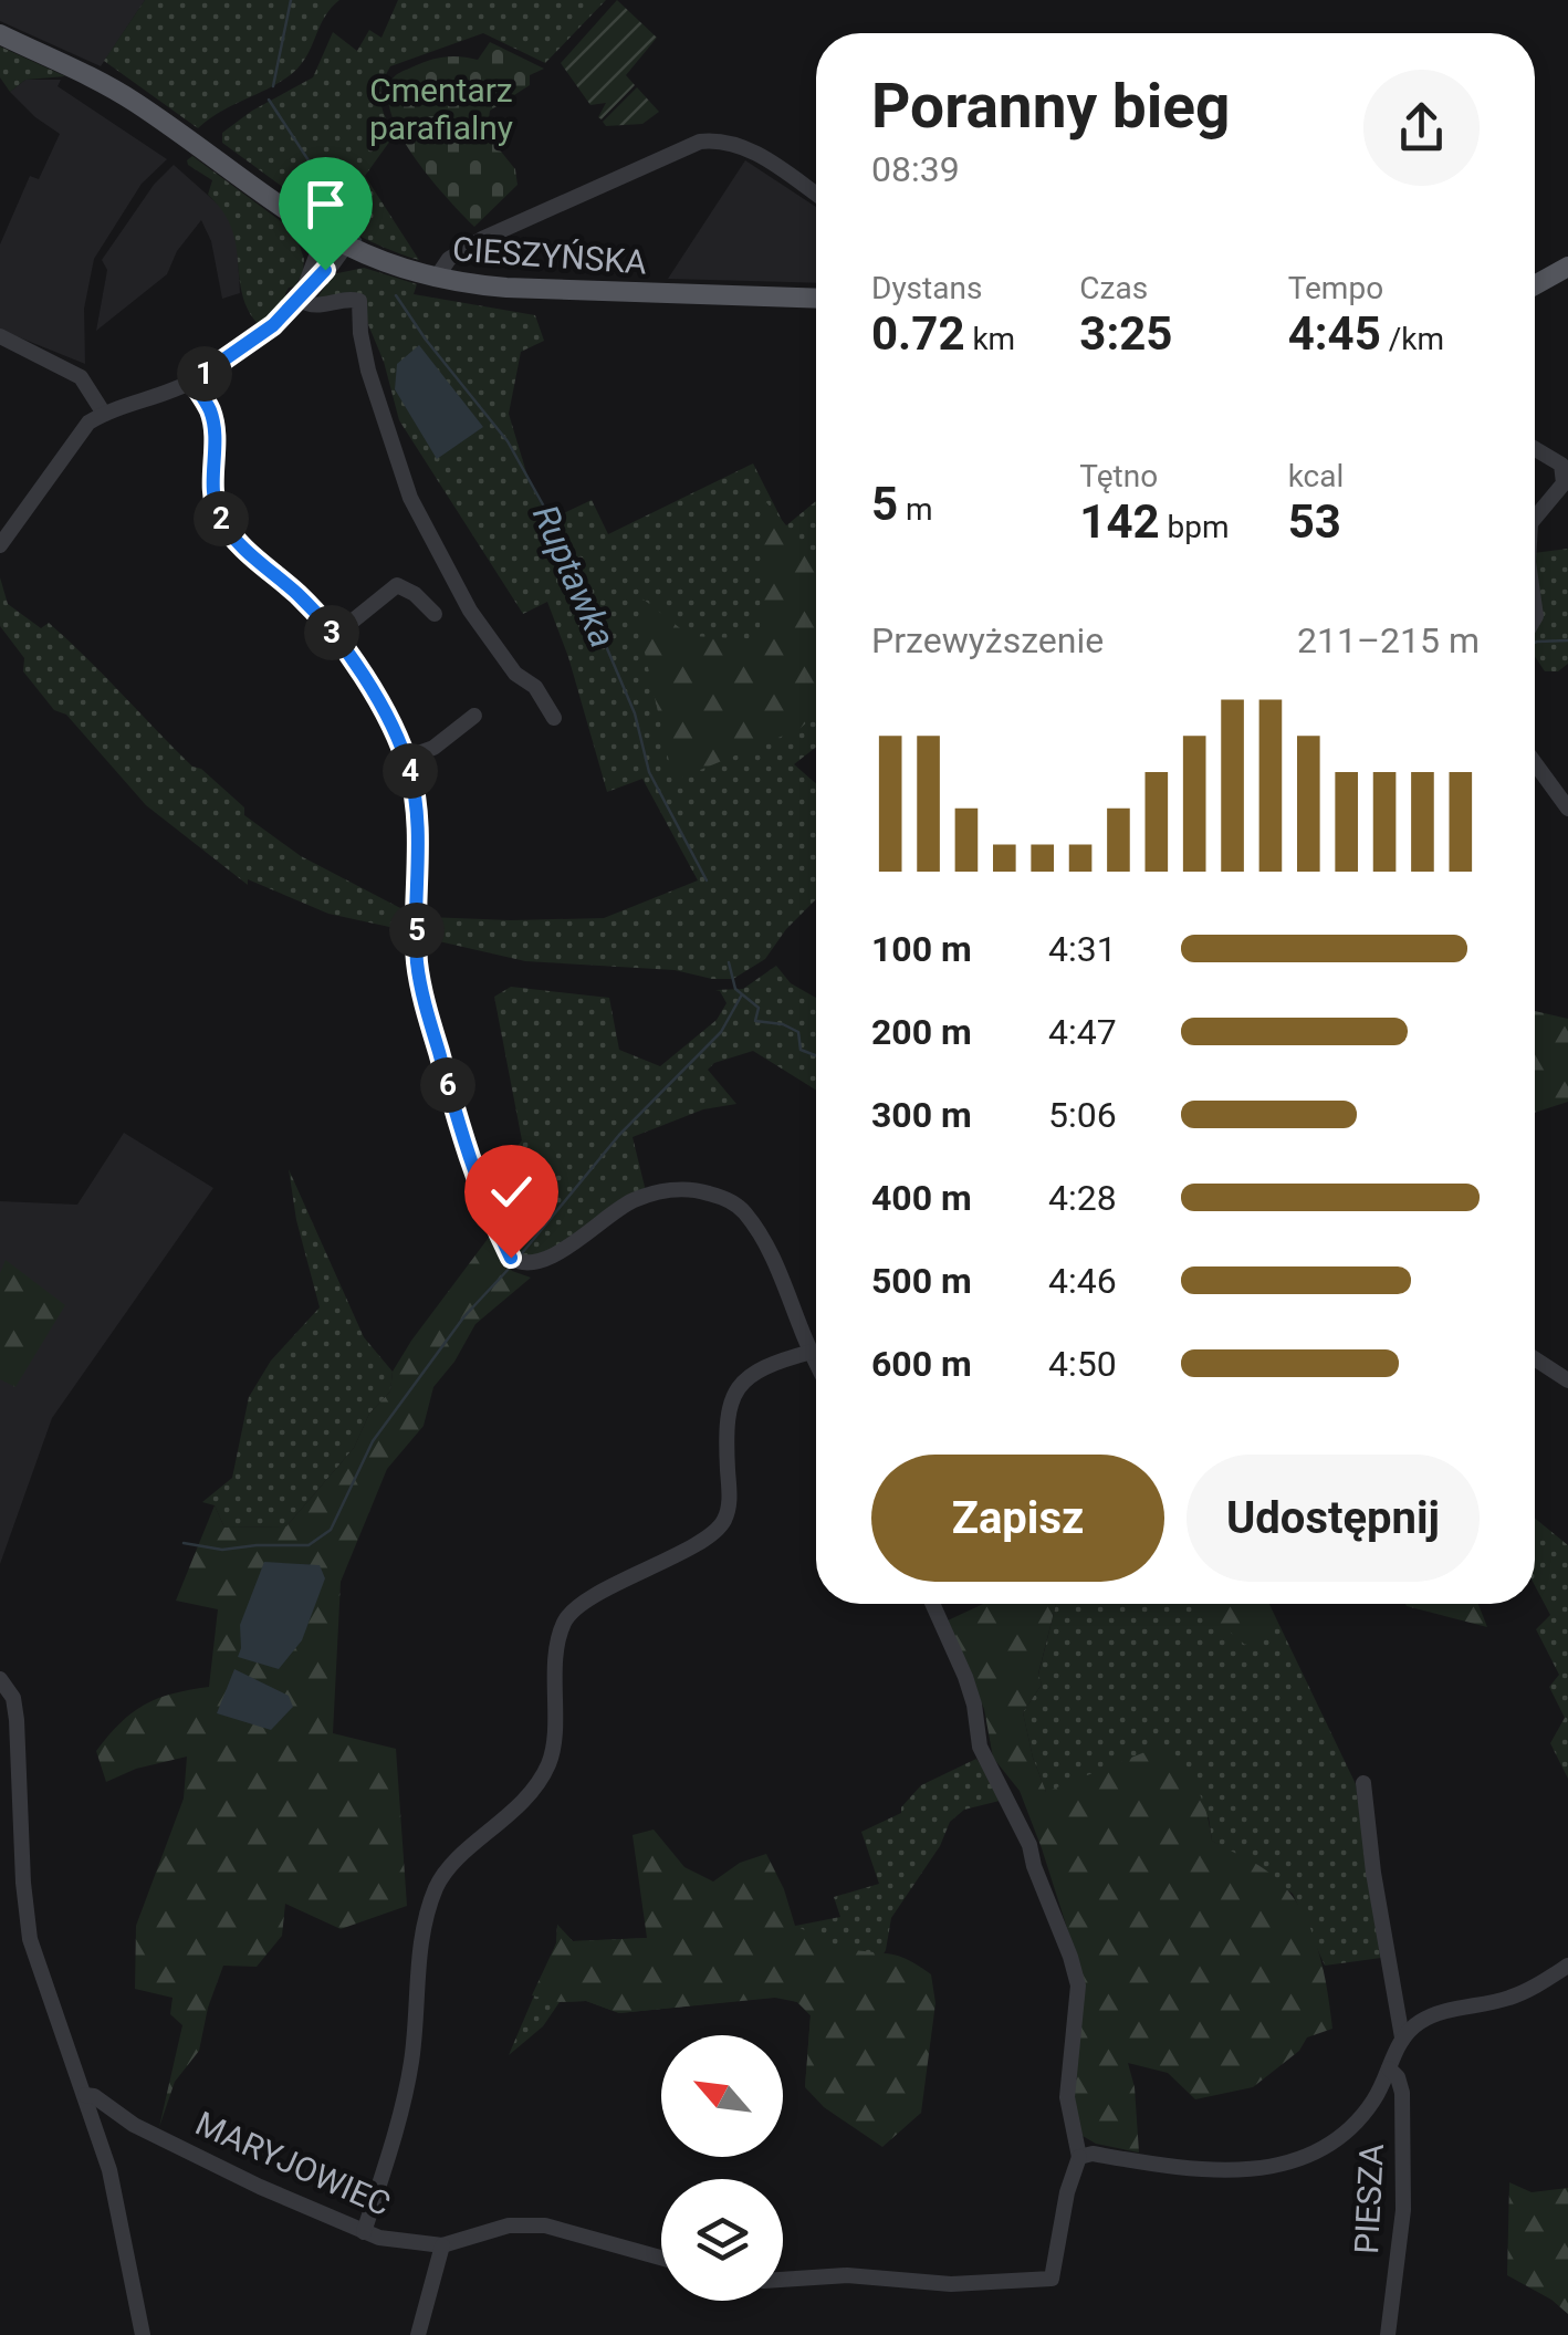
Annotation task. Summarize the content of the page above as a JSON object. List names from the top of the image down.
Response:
{
  "streets": {
    "main road": ["CIESZYŃSKA"],
    "street": ["MARYJOWIEC", "PIESZA"]
  },
  "water": ["Ruptawka"],
  "parks": ["Cmentarz parafialny"],
  "north": "top left",
  "page": {
    "heading": ["Poranny bieg", "08:39"],
    "stats": [
      ["Dystans", "0.72 km"],
      ["Czas", "3:25"],
      ["Tempo", "4:45 /km"],
      ["5 m"],
      ["Tętno", "142 bpm"],
      ["kcal", "53"]
    ],
    "pins": [
      "1",
      "2",
      "3",
      "4",
      "5",
      "6"
    ],
    "chart": ["Przewyższenie", "211–215 m"],
    "list": [
      {
        "name": "100 m",
        "note": "4:31"
      },
      {
        "name": "200 m",
        "note": "4:47"
      },
      {
        "name": "300 m",
        "note": "5:06"
      },
      {
        "name": "400 m",
        "note": "4:28"
      },
      {
        "name": "500 m",
        "note": "4:46"
      },
      {
        "name": "600 m",
        "note": "4:50"
      }
    ],
    "buttons": ["Zapisz", "Udostępnij"]
  }
}
